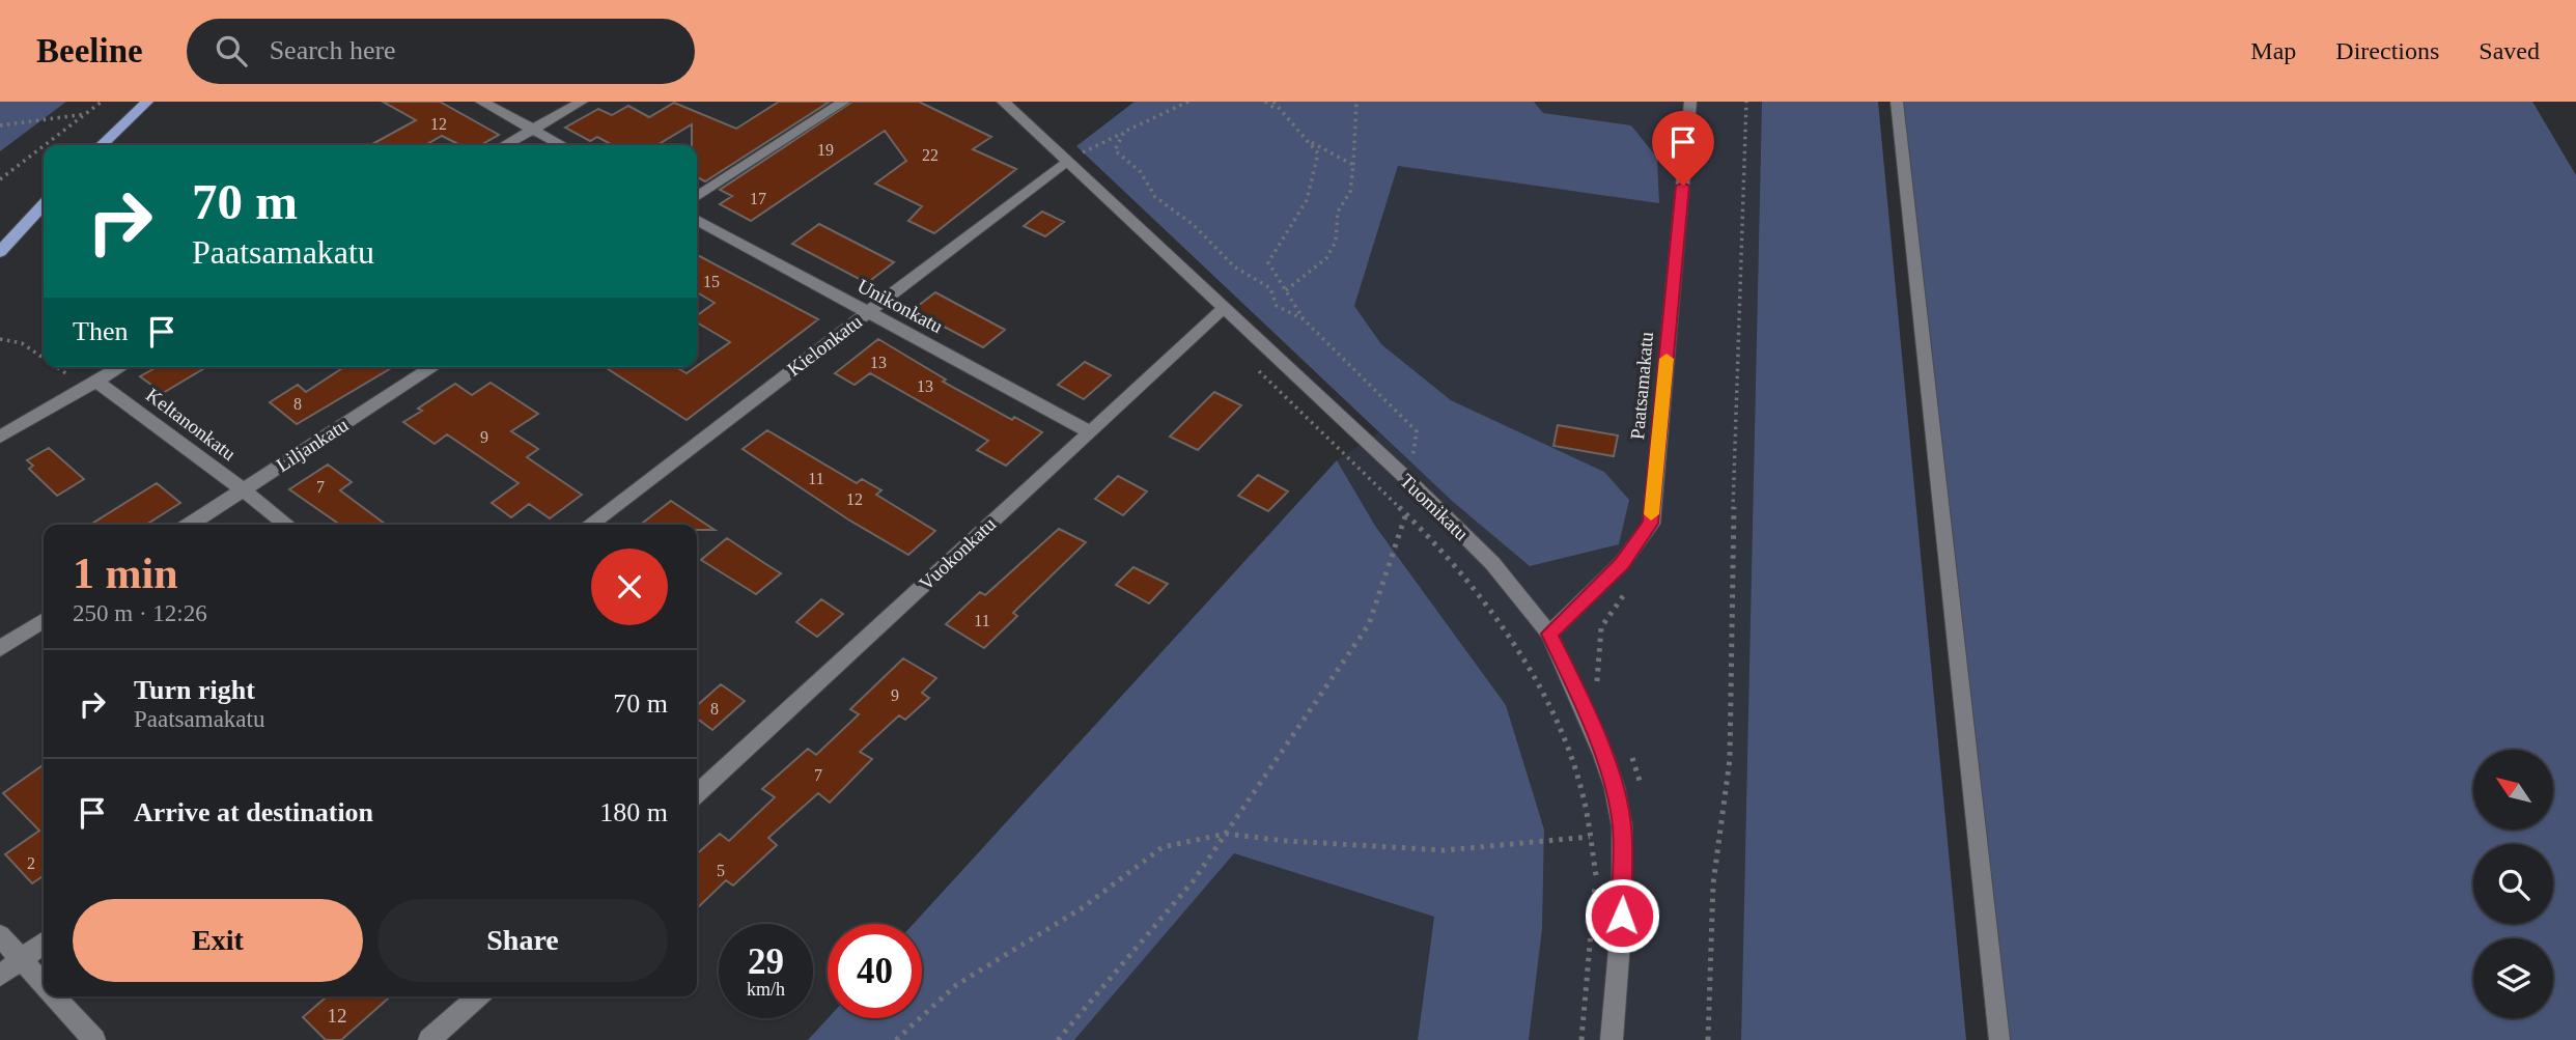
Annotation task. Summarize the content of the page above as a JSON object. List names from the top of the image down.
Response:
{
  "streets": {
    "street": [
      "Unikonkatu",
      "Kielonkatu",
      "Paatsamakatu",
      "Keltanonkatu",
      "Liljankatu",
      "Tuomikatu",
      "Vuokonkatu"
    ]
  },
  "crossings": [
    ["Unikonkatu", "Kielonkatu"],
    ["Unikonkatu", "Vuokonkatu"],
    ["Kielonkatu", "Tuomikatu"],
    ["Paatsamakatu", "Tuomikatu"],
    ["Keltanonkatu", "Liljankatu"],
    ["Tuomikatu", "Vuokonkatu"]
  ],
  "house_numbers": [
    "12",
    "19",
    "22",
    "17",
    "15",
    "13",
    "13",
    "8",
    "9",
    "11",
    "7",
    "12",
    "11",
    "9",
    "8",
    "7",
    "2",
    "5",
    "12"
  ],
  "north": "top left",
  "page": {
    "header": "Beeline",
    "search": "Search here",
    "nav": ["Map", "Directions", "Saved"],
    "turn": ["70 m", "Paatsamakatu"],
    "then": "Then",
    "heading": ["1 min", "250 m · 12:26"],
    "list": [
      {
        "name": "Turn right",
        "note": "Paatsamakatu",
        "value": "70 m"
      },
      {
        "name": "Arrive at destination",
        "value": "180 m"
      }
    ],
    "buttons": ["Exit", "Share"],
    "speed": "29 km/h",
    "limit": "40"
  }
}
